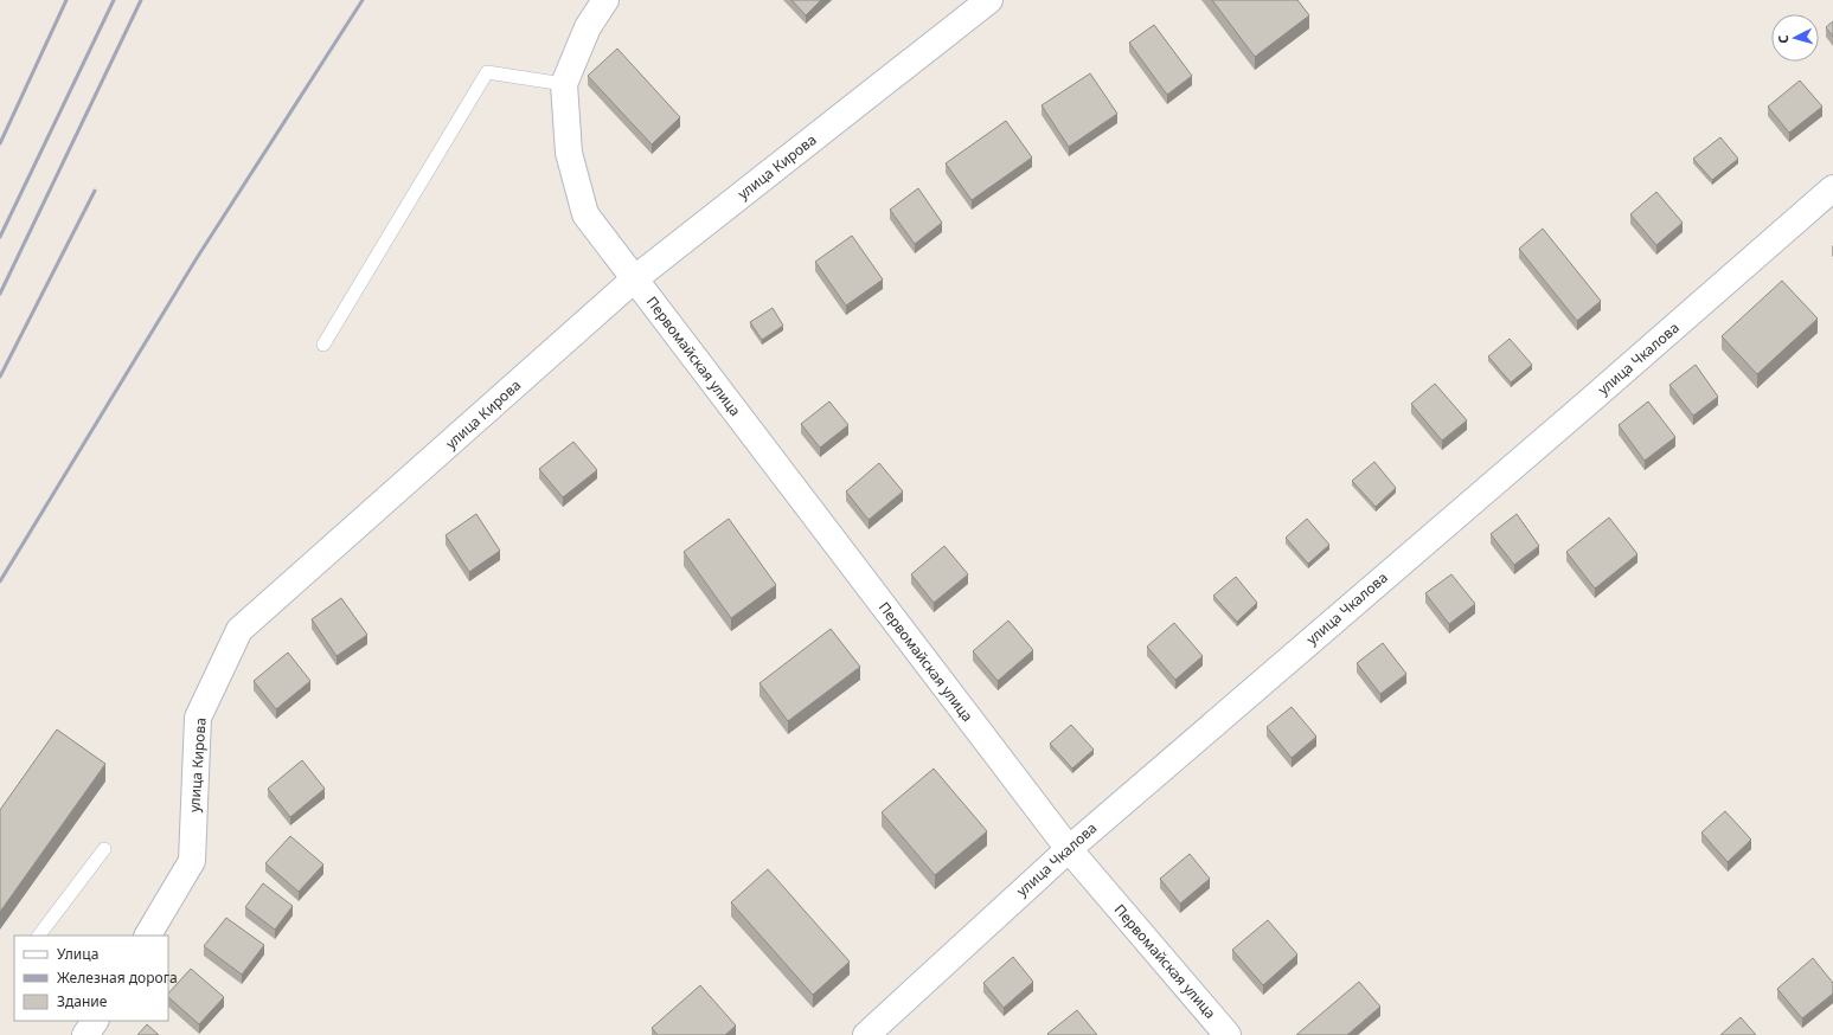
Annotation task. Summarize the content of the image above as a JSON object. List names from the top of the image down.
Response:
{
  "streets": {
    "street": ["улица Кирова", "Первомайская улица", "улица Чкалова"]
  },
  "crossings": [
    ["улица Кирова", "Первомайская улица"],
    ["Первомайская улица", "улица Чкалова"]
  ],
  "legend": ["Улица", "Железная дорога", "Здание"],
  "north": "left"
}
